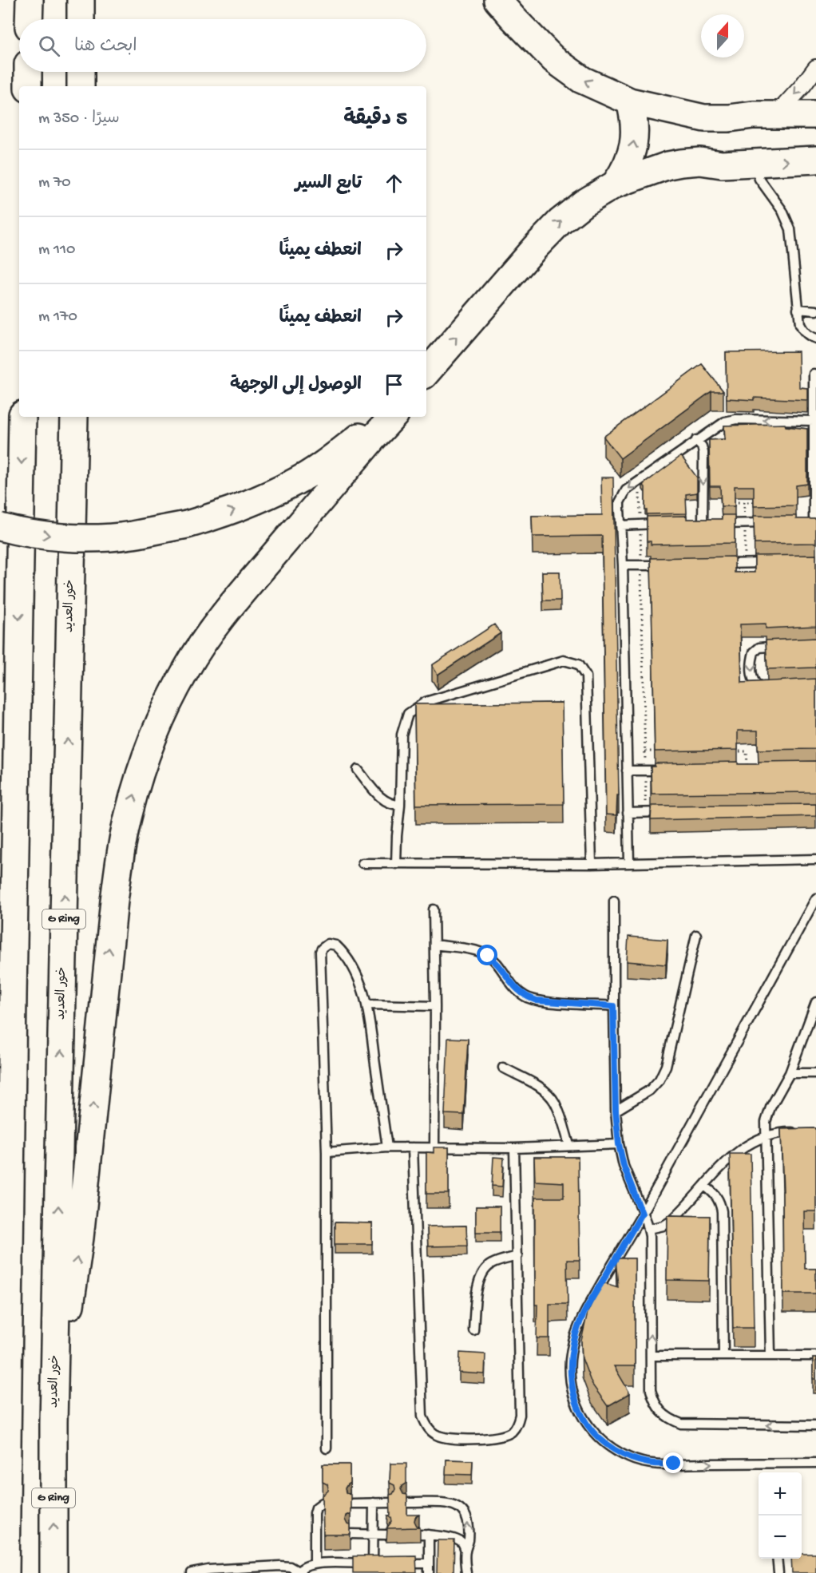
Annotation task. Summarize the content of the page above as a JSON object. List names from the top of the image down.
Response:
{
  "streets": {
    "highway": ["خور العديد", "G Ring"]
  },
  "north": "top",
  "page": {
    "search": "ابحث هنا",
    "heading": ["5 دقيقة", "سيرًا · 350 m"],
    "list": [
      ["تابع السير", "70 m"],
      ["انعطف يمينًا", "110 m"],
      ["انعطف يمينًا", "170 m"],
      "الوصول إلى الوجهة"
    ],
    "map_buttons": ["+", "−"]
  }
}
